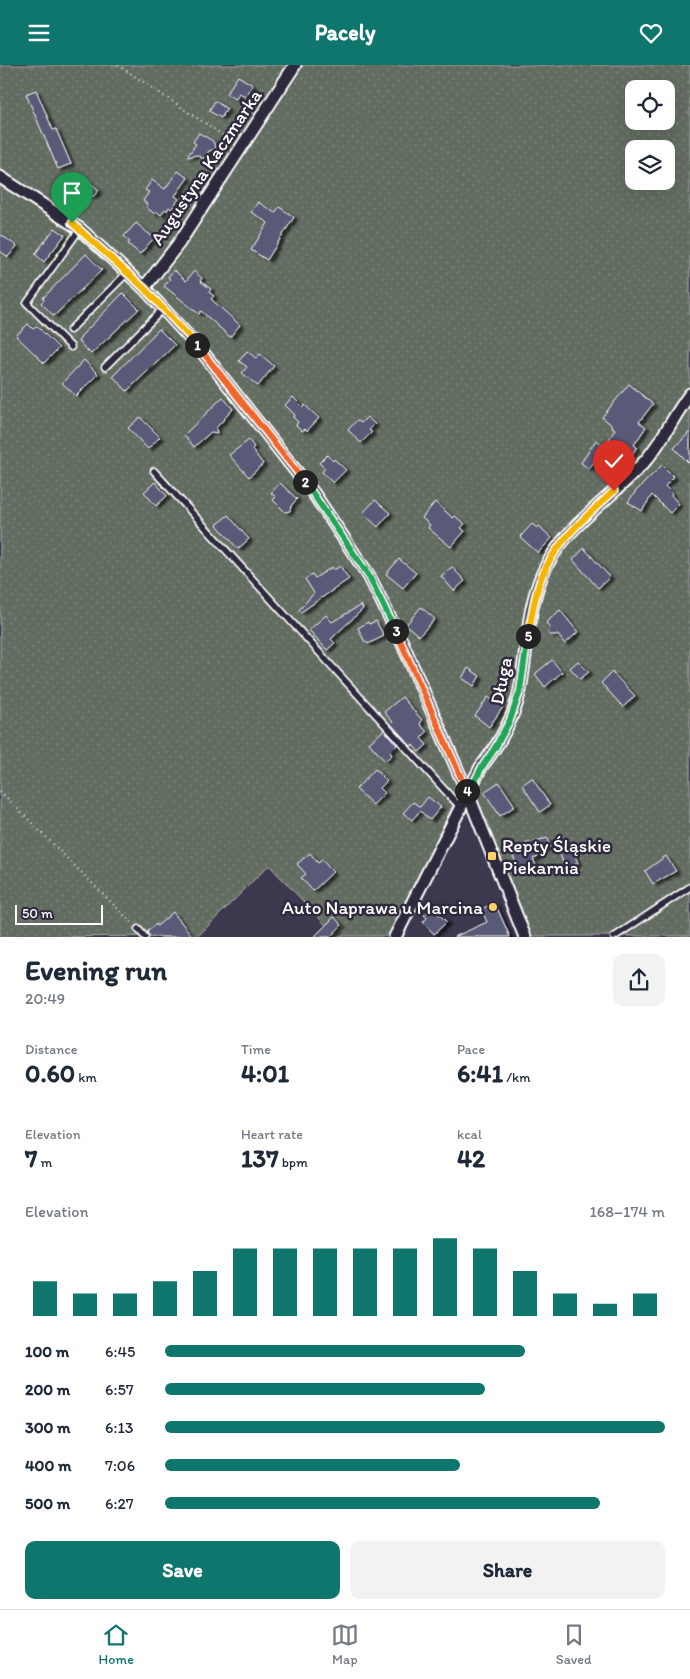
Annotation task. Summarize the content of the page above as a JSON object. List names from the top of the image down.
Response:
{
  "streets": {
    "street": ["Augustyna Kaczmarka", "Długa"]
  },
  "places": {
    "transit": ["Repty Śląskie Piekarnia"],
    "other": ["Auto Naprawa u Marcina"]
  },
  "scale_bar": "50 m",
  "page": {
    "header": "Pacely",
    "pins": [
      "1",
      "2",
      "3",
      "5",
      "4"
    ],
    "scale": "50 m",
    "heading": ["Evening run", "20:49"],
    "stats": [
      ["Distance", "0.60 km"],
      ["Time", "4:01"],
      ["Pace", "6:41 /km"],
      ["Elevation", "7 m"],
      ["Heart rate", "137 bpm"],
      ["kcal", "42"]
    ],
    "chart": ["Elevation", "168–174 m"],
    "list": [
      {
        "name": "100 m",
        "note": "6:45"
      },
      {
        "name": "200 m",
        "note": "6:57"
      },
      {
        "name": "300 m",
        "note": "6:13"
      },
      {
        "name": "400 m",
        "note": "7:06"
      },
      {
        "name": "500 m",
        "note": "6:27"
      }
    ],
    "buttons": ["Save", "Share"],
    "tabs": ["Home", "Map", "Saved"]
  }
}
